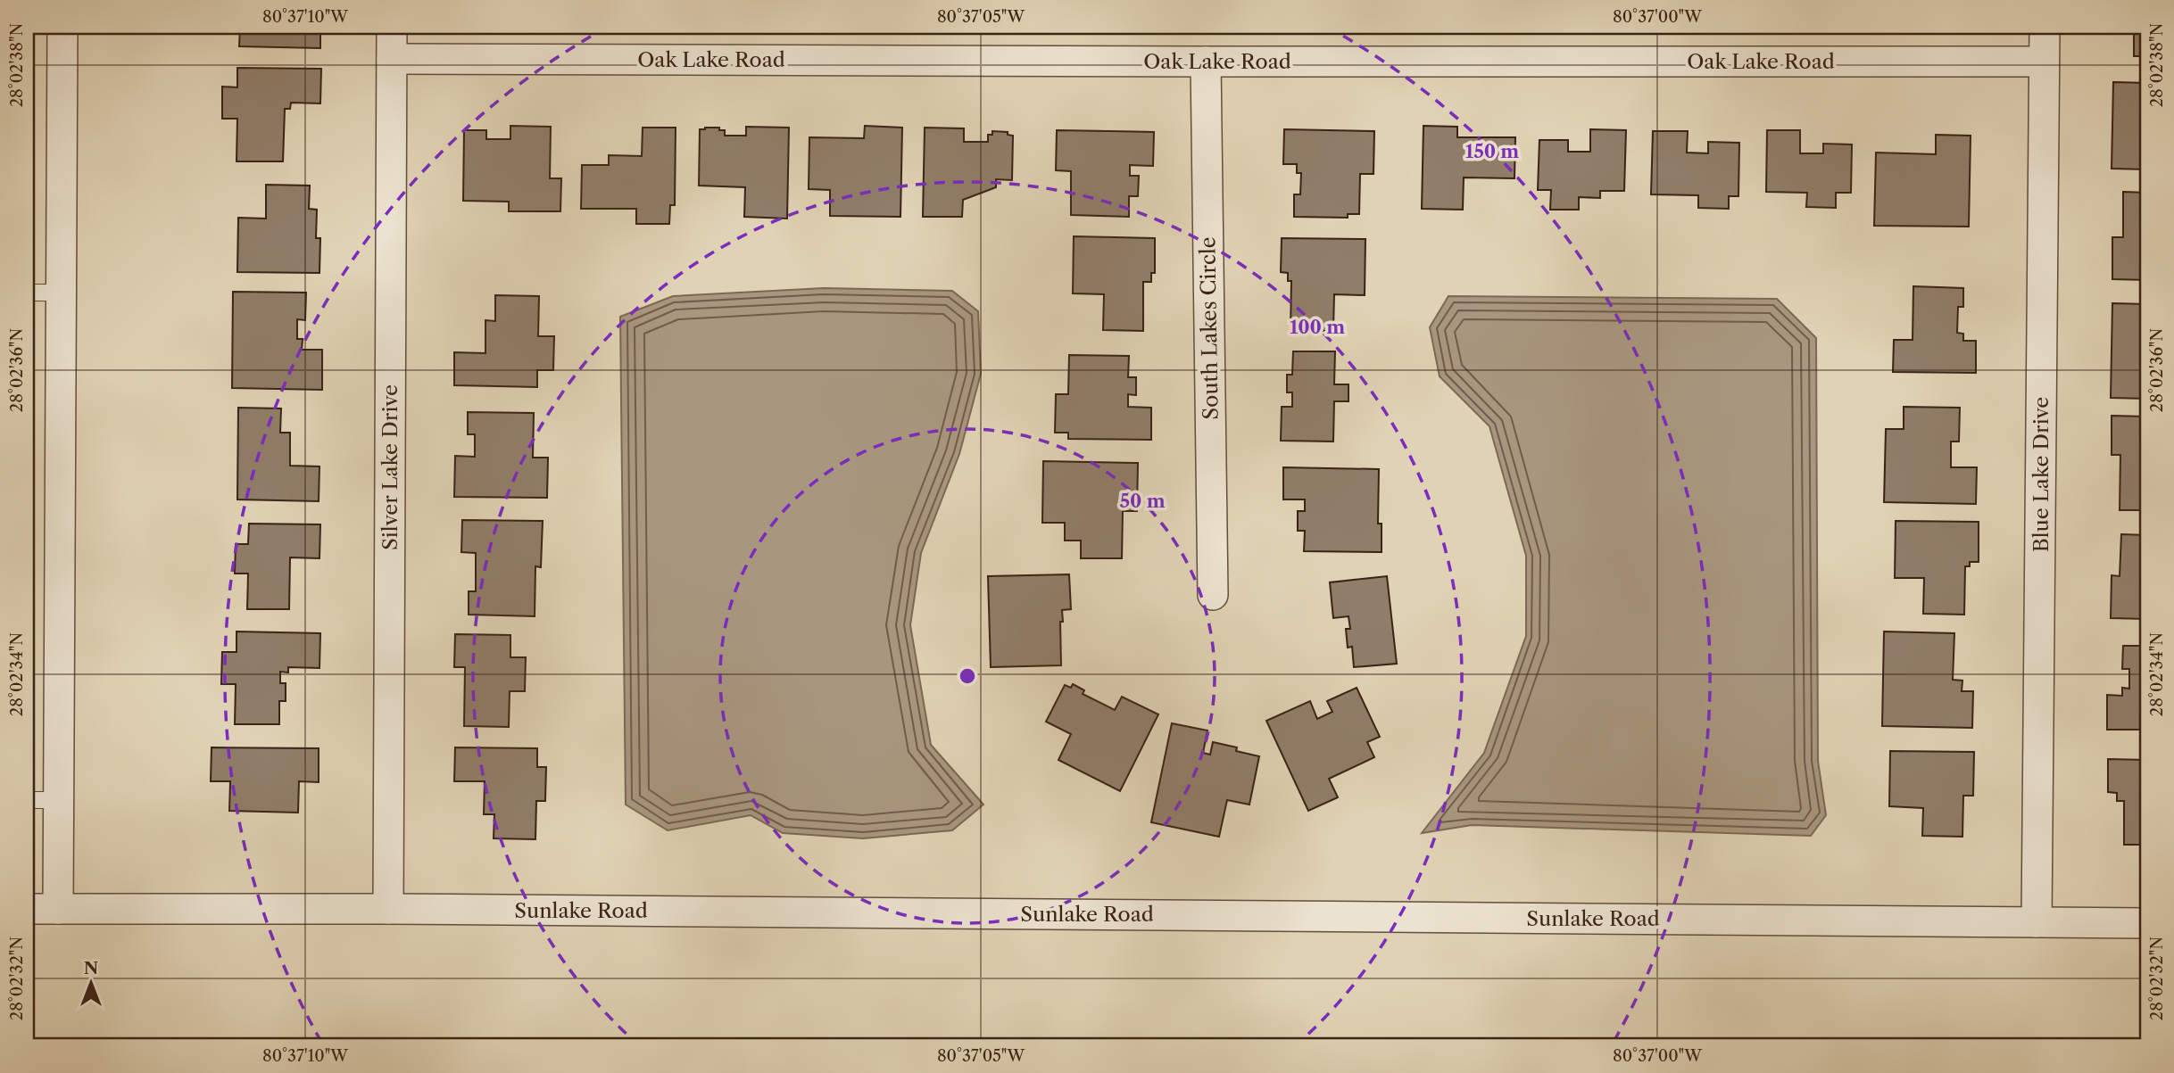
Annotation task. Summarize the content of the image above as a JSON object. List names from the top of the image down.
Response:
{
  "streets": {
    "street": [
      "Oak Lake Road",
      "South Lakes Circle",
      "Silver Lake Drive",
      "Blue Lake Drive",
      "Sunlake Road"
    ]
  },
  "crossings": [
    ["Oak Lake Road", "South Lakes Circle"],
    ["Oak Lake Road", "Silver Lake Drive"],
    ["Oak Lake Road", "Blue Lake Drive"],
    ["Silver Lake Drive", "Sunlake Road"],
    ["Blue Lake Drive", "Sunlake Road"]
  ],
  "north": "top",
  "coordinates": [
    "80°37'10\"W",
    "80°37'05\"W",
    "80°37'00\"W",
    "28°02'38\"N",
    "28°02'36\"N",
    "28°02'34\"N",
    "28°02'32\"N"
  ],
  "rings": ["150 m", "100 m", "50 m"]
}
